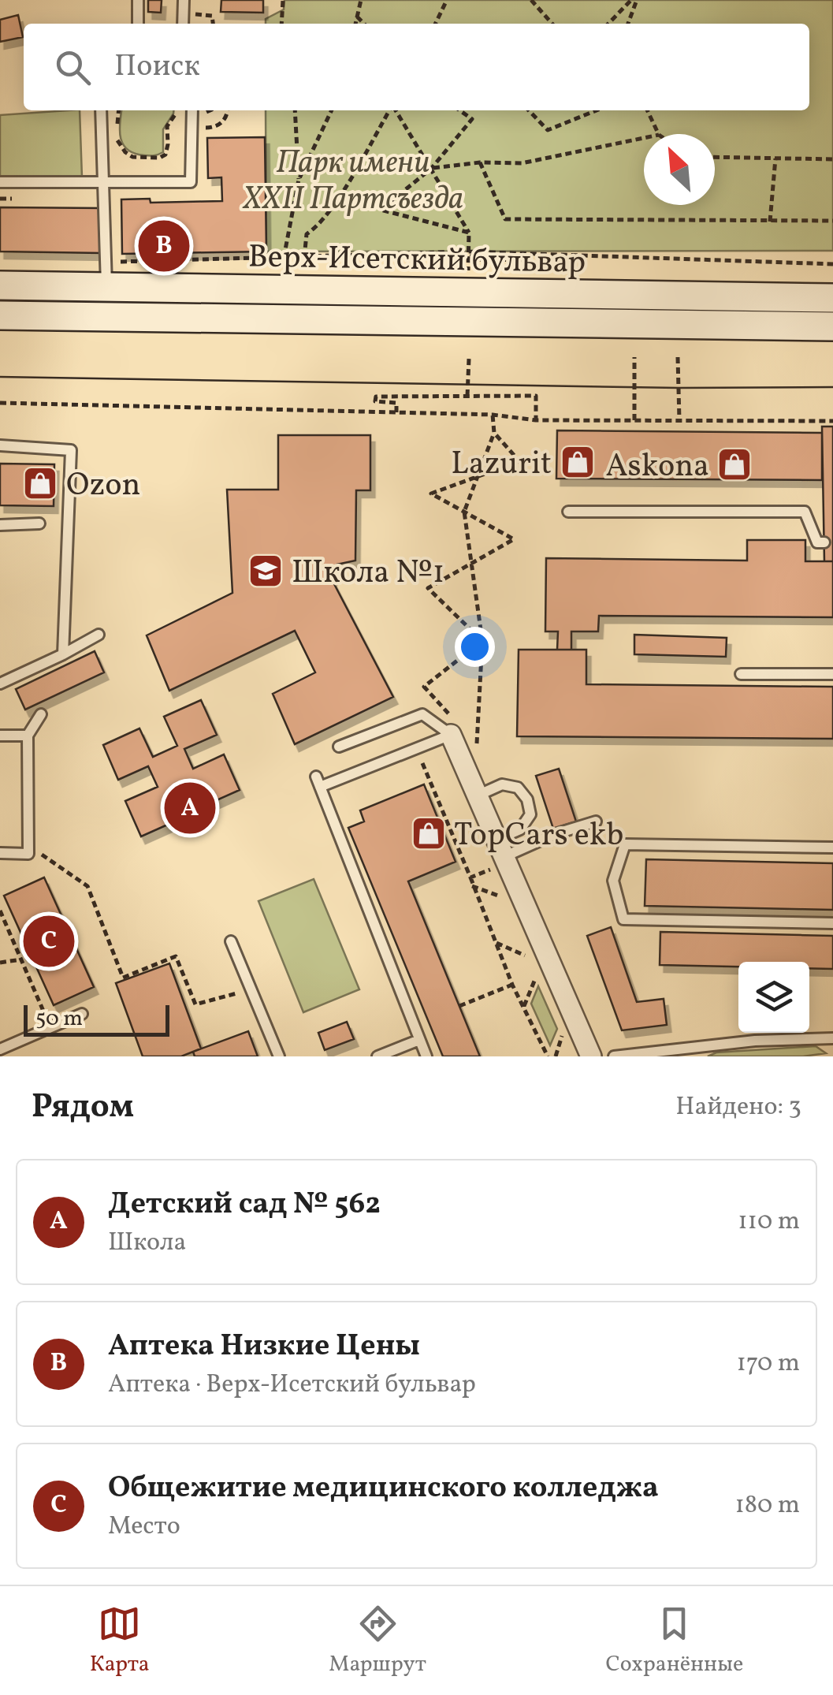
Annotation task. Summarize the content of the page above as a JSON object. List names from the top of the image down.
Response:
{
  "streets": {
    "main road": ["Верх-Исетский бульвар"]
  },
  "parks": ["Парк имени XXII Партсъезда"],
  "places": {
    "shop": [
      "Lazurit",
      "Askona",
      "Ozon",
      "TopCars ekb"
    ],
    "school or university": ["Школа №1"]
  },
  "scale_bar": "50 m",
  "north": "top left",
  "page": {
    "search": "Поиск",
    "pins": ["B", "A", "C"],
    "scale": "50 m",
    "heading": ["Рядом", "Найдено: 3"],
    "list": [
      {
        "mark": "A",
        "name": "Детский сад № 562",
        "note": "Школа",
        "value": "110 m"
      },
      {
        "mark": "B",
        "name": "Аптека Низкие Цены",
        "note": "Аптека · Верх-Исетский бульвар",
        "value": "170 m"
      },
      {
        "mark": "C",
        "name": "Общежитие медицинского колледжа",
        "note": "Место",
        "value": "180 m"
      }
    ],
    "nav": ["Карта", "Маршрут", "Сохранённые"]
  }
}
